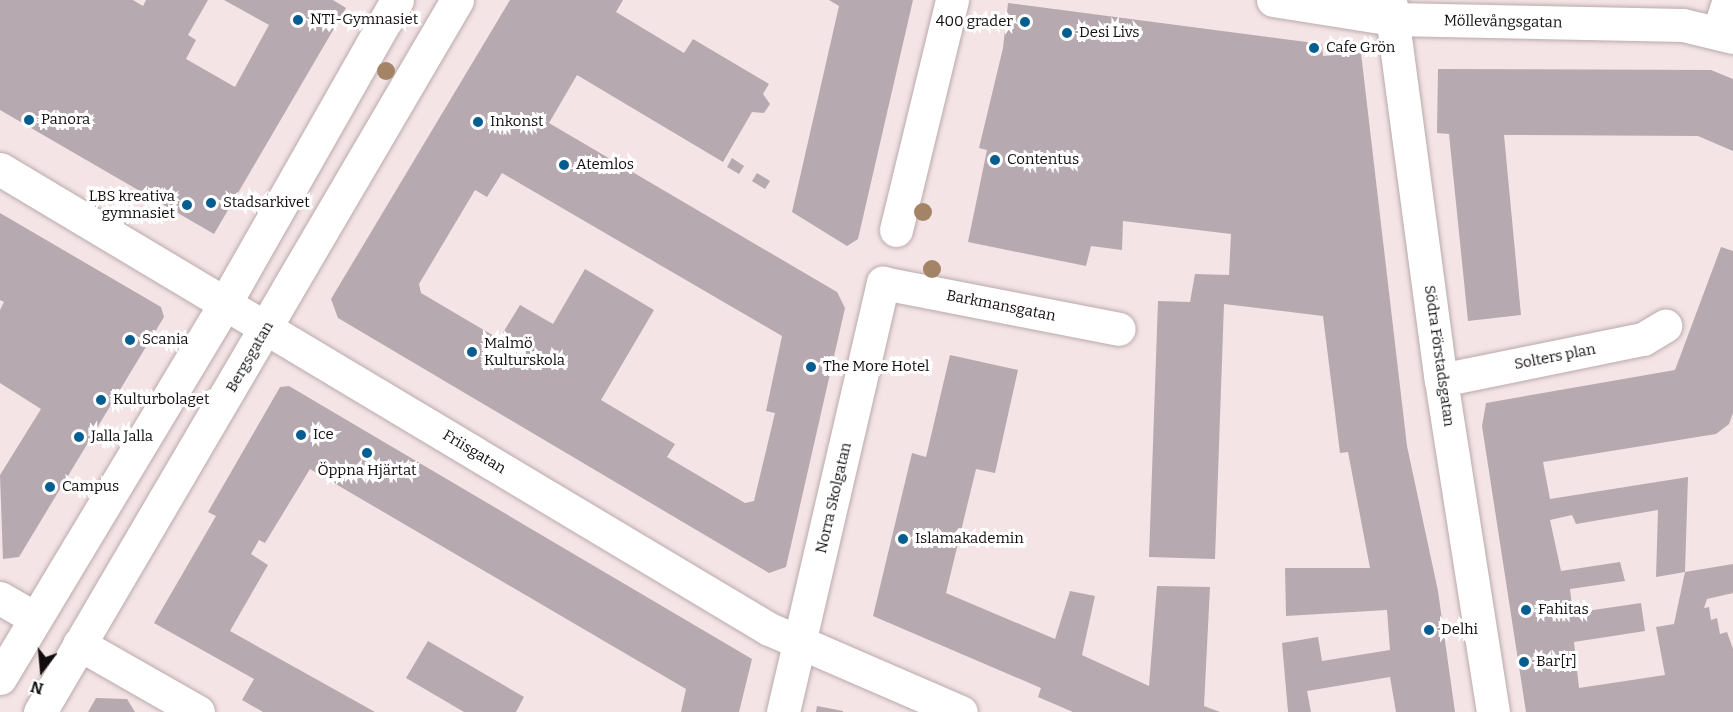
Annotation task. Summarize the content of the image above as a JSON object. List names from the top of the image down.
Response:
{
  "streets": {
    "street": [
      "Möllevångsgatan",
      "Barkmansgatan",
      "Södra Förstadsgatan",
      "Bergsgatan",
      "Solters plan",
      "Friisgatan",
      "Norra Skolgatan"
    ]
  },
  "crossings": [
    ["Möllevångsgatan", "Södra Förstadsgatan"],
    ["Barkmansgatan", "Norra Skolgatan"],
    ["Södra Förstadsgatan", "Solters plan"],
    ["Bergsgatan", "Friisgatan"],
    ["Friisgatan", "Norra Skolgatan"]
  ],
  "places": [
    "NTI-Gymnasiet",
    "400 grader",
    "Desi Livs",
    "Cafe Grön",
    "Panora",
    "Inkonst",
    "Contentus",
    "Atemlos",
    "Stadsarkivet",
    "LBS kreativa gymnasiet",
    "Scania",
    "Malmö Kulturskola",
    "The More Hotel",
    "Kulturbolaget",
    "Ice",
    "Jalla Jalla",
    "Öppna Hjärtat",
    "Campus",
    "Islamakademin",
    "Fahitas",
    "Delhi",
    "Bar[r]"
  ],
  "north": "bottom"
}
